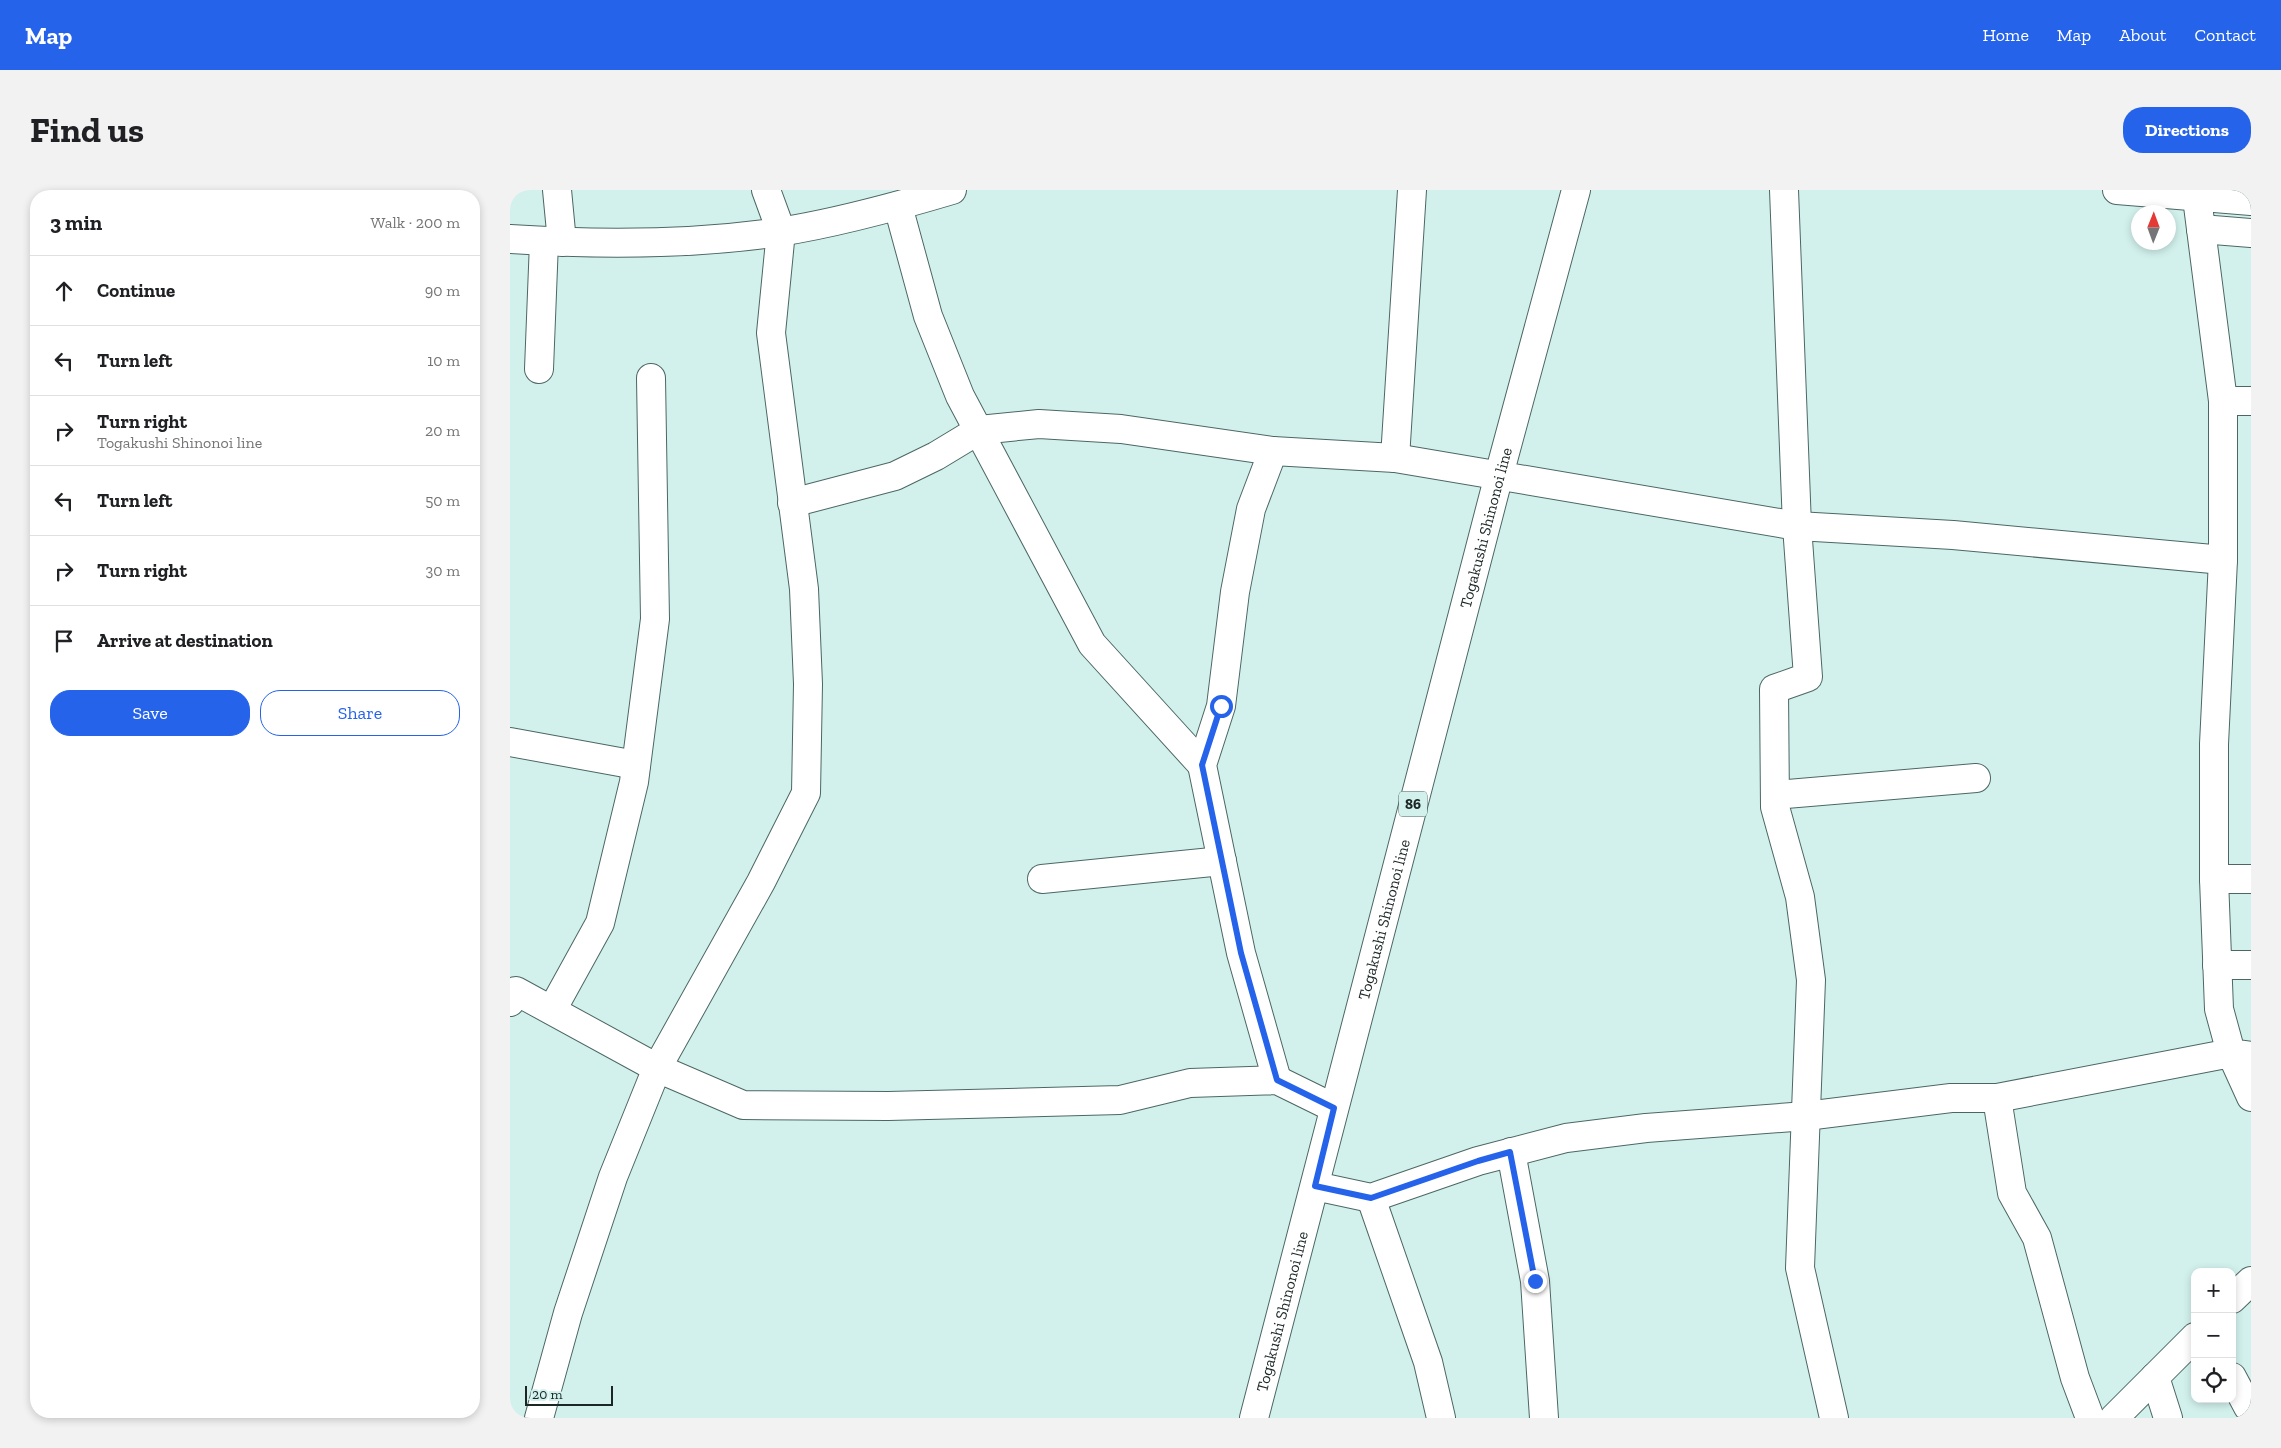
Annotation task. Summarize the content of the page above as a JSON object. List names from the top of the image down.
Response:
{
  "streets": {
    "street": ["Togakushi Shinonoi line", "86"]
  },
  "scale_bar": "20 m",
  "north": "top",
  "page": {
    "header": "Map",
    "nav": [
      "Home",
      "Map",
      "About",
      "Contact"
    ],
    "buttons": [
      "Directions",
      ["Save", "Share"]
    ],
    "title": "Find us",
    "heading": ["3 min", "Walk · 200 m"],
    "list": [
      ["Continue", "90 m"],
      ["Turn left", "10 m"],
      ["Turn right", "Togakushi Shinonoi line", "20 m"],
      ["Turn left", "50 m"],
      ["Turn right", "30 m"],
      "Arrive at destination"
    ],
    "map_buttons": ["+", "−"],
    "scale": "20 m"
  }
}
